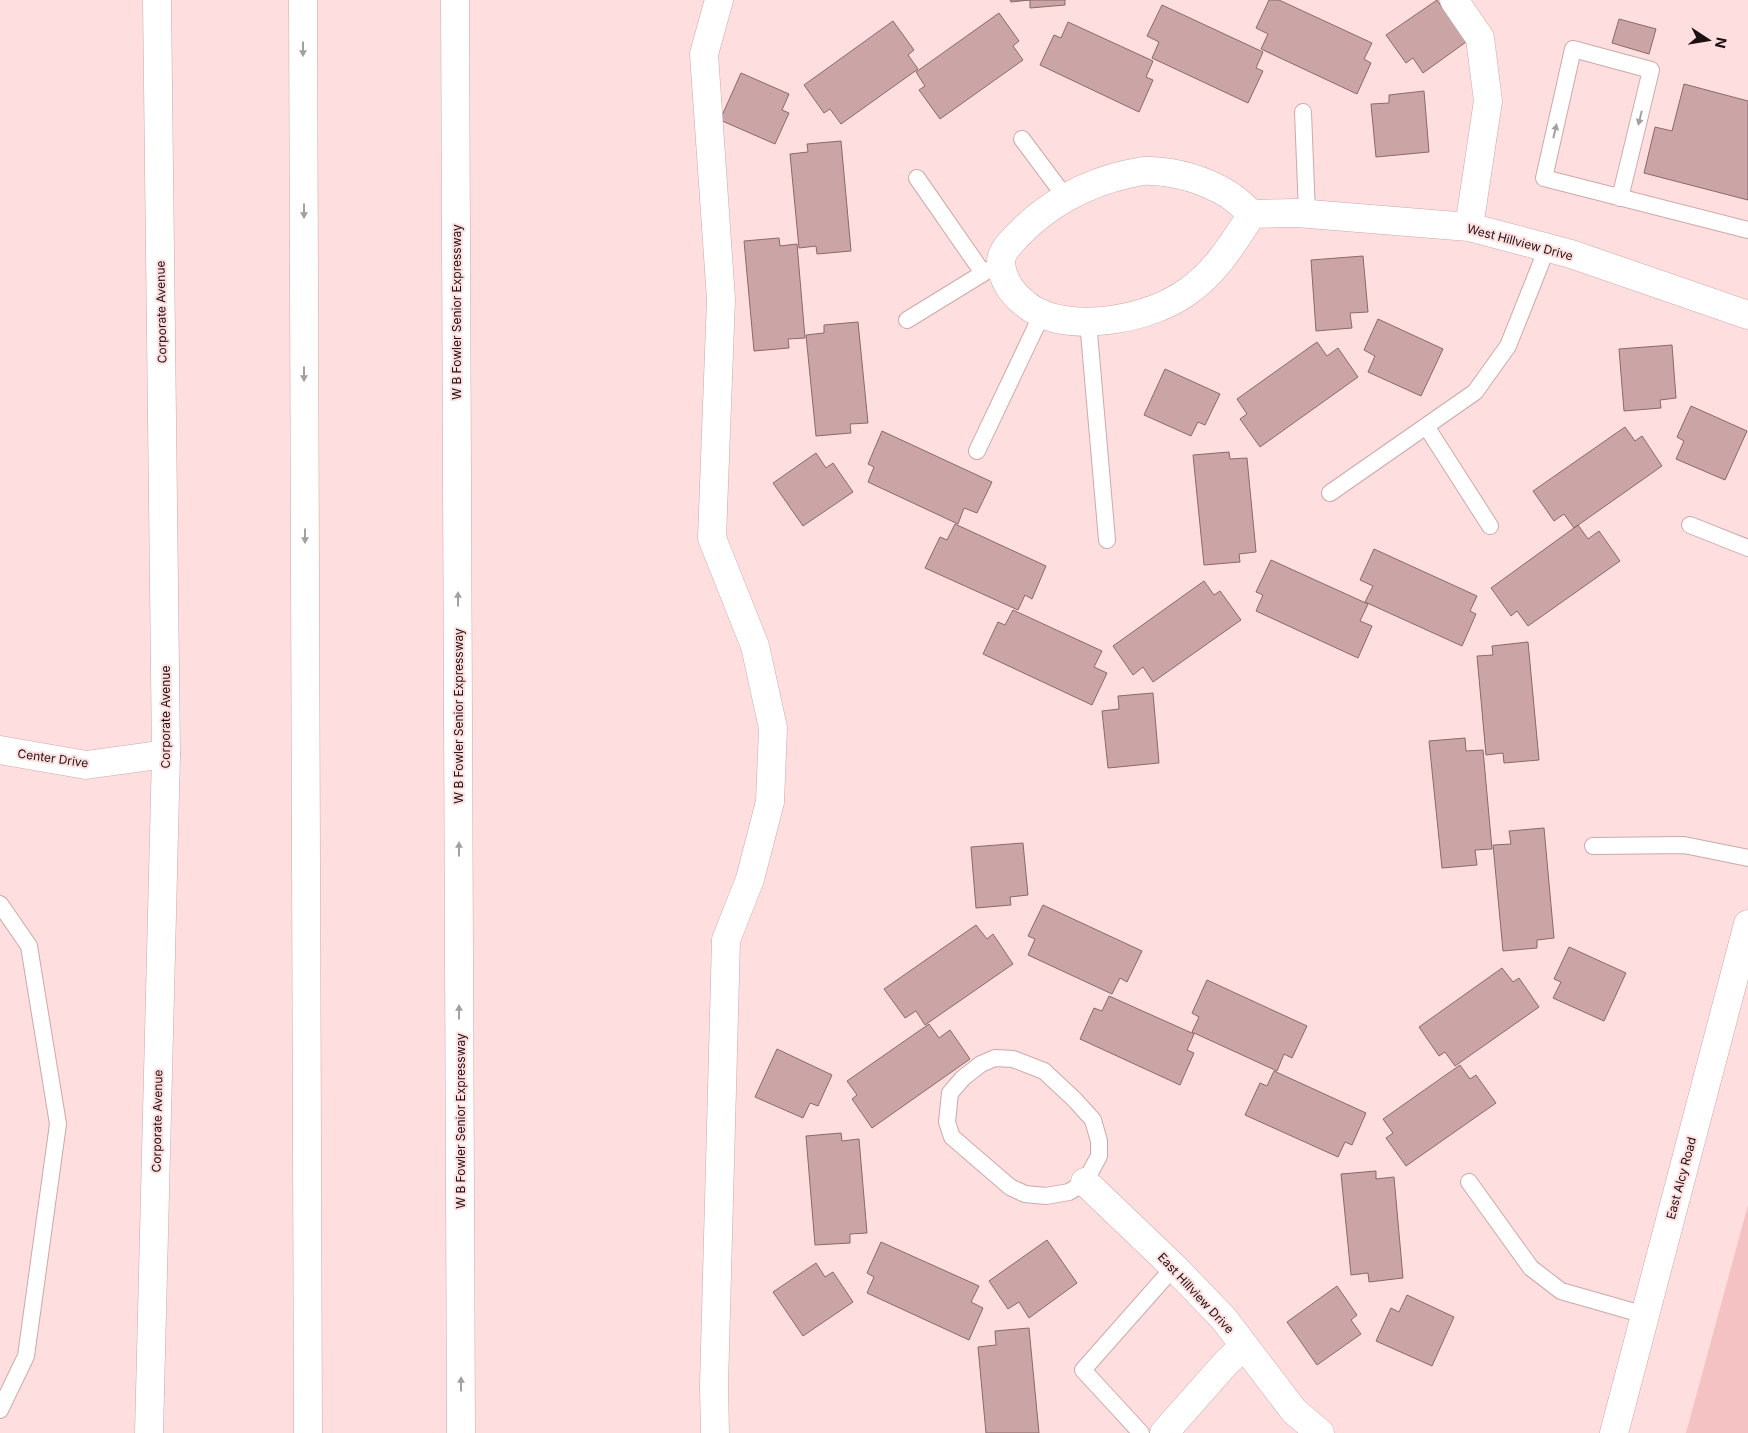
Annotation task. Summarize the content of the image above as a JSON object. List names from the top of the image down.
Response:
{
  "streets": {
    "main road": [
      "West Hillview Drive",
      "Corporate Avenue",
      "W B Fowler Senior Expressway",
      "Center Drive",
      "East Alcy Road",
      "East Hillview Drive"
    ]
  },
  "crossings": [
    ["Corporate Avenue", "Center Drive"]
  ],
  "north": "right"
}
